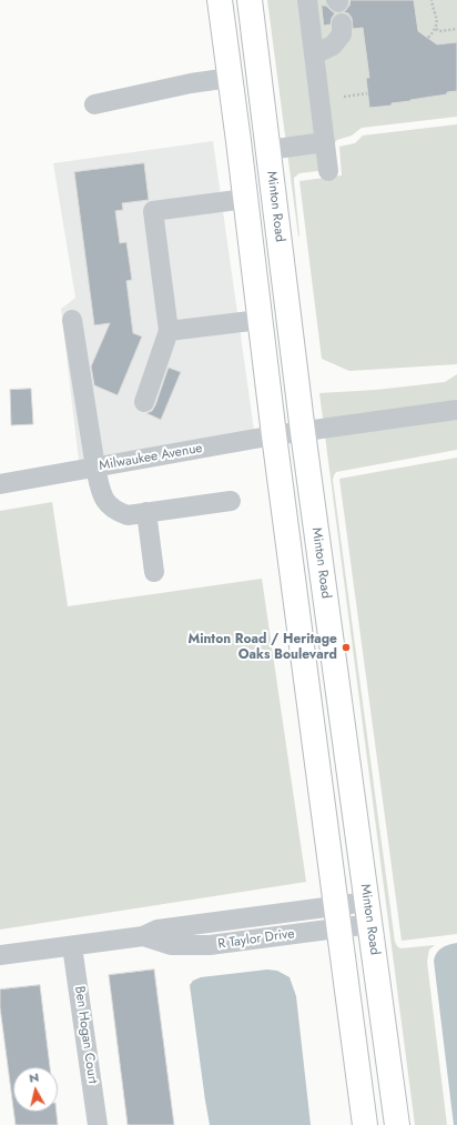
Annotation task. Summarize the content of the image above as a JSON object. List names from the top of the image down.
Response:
{
  "streets": {
    "main road": ["Minton Road"],
    "street": ["Milwaukee Avenue", "R Taylor Drive", "Ben Hogan Court"]
  },
  "crossings": [
    ["Minton Road", "Milwaukee Avenue"],
    ["Minton Road", "R Taylor Drive"],
    ["R Taylor Drive", "Ben Hogan Court"]
  ],
  "places": ["Minton Road / Heritage Oaks Boulevard"],
  "north": "top"
}
